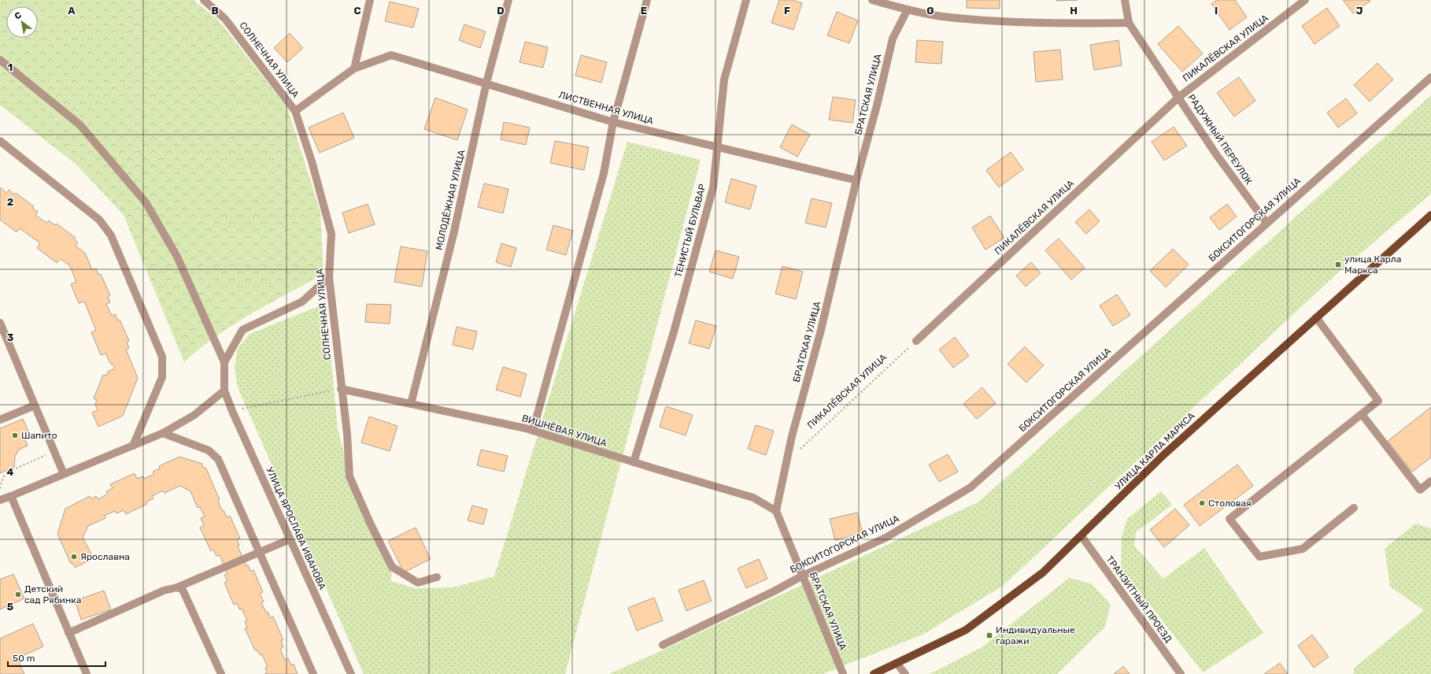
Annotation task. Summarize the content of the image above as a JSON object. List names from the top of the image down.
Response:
{
  "streets": {
    "main road": ["УЛИЦА КАРЛА МАРКСА"],
    "street": [
      "ПИКАЛЁВСКАЯ УЛИЦА",
      "СОЛНЕЧНАЯ УЛИЦА",
      "БРАТСКАЯ УЛИЦА",
      "ЛИСТВЕННАЯ УЛИЦА",
      "РАДУЖНЫЙ ПЕРЕУЛОК",
      "МОЛОДЁЖНАЯ УЛИЦА",
      "БОКСИТОГОРСКАЯ УЛИЦА",
      "ТЕНИСТЫЙ БУЛЬВАР",
      "ВИШНЁВАЯ УЛИЦА",
      "УЛИЦА ЯРОСЛАВА ИВАНОВА",
      "ТРАНЗИТНЫЙ ПРОЕЗД"
    ]
  },
  "crossings": [
    ["ПИКАЛЁВСКАЯ УЛИЦА", "РАДУЖНЫЙ ПЕРЕУЛОК"],
    ["СОЛНЕЧНАЯ УЛИЦА", "ЛИСТВЕННАЯ УЛИЦА"],
    ["СОЛНЕЧНАЯ УЛИЦА", "ВИШНЁВАЯ УЛИЦА"],
    ["БРАТСКАЯ УЛИЦА", "ЛИСТВЕННАЯ УЛИЦА"],
    ["БРАТСКАЯ УЛИЦА", "БОКСИТОГОРСКАЯ УЛИЦА"],
    ["БРАТСКАЯ УЛИЦА", "ВИШНЁВАЯ УЛИЦА"],
    ["ЛИСТВЕННАЯ УЛИЦА", "МОЛОДЁЖНАЯ УЛИЦА"],
    ["ЛИСТВЕННАЯ УЛИЦА", "ТЕНИСТЫЙ БУЛЬВАР"],
    ["РАДУЖНЫЙ ПЕРЕУЛОК", "БОКСИТОГОРСКАЯ УЛИЦА"],
    ["МОЛОДЁЖНАЯ УЛИЦА", "ВИШНЁВАЯ УЛИЦА"],
    ["ТЕНИСТЫЙ БУЛЬВАР", "ВИШНЁВАЯ УЛИЦА"],
    ["УЛИЦА КАРЛА МАРКСА", "ТРАНЗИТНЫЙ ПРОЕЗД"]
  ],
  "places": {
    "transit": ["улица Карла Маркса", "Индивидуальные гаражи"],
    "other": [
      "Шапито",
      "Столовая",
      "Ярославна",
      "Детский сад Рябинка"
    ]
  },
  "scale_bar": "50 m",
  "north": "top left",
  "grid": {
    "columns": [
      "A",
      "B",
      "C",
      "D",
      "E",
      "F",
      "G",
      "H",
      "I",
      "J"
    ],
    "rows": [
      "1",
      "2",
      "3",
      "4",
      "5"
    ]
  }
}
